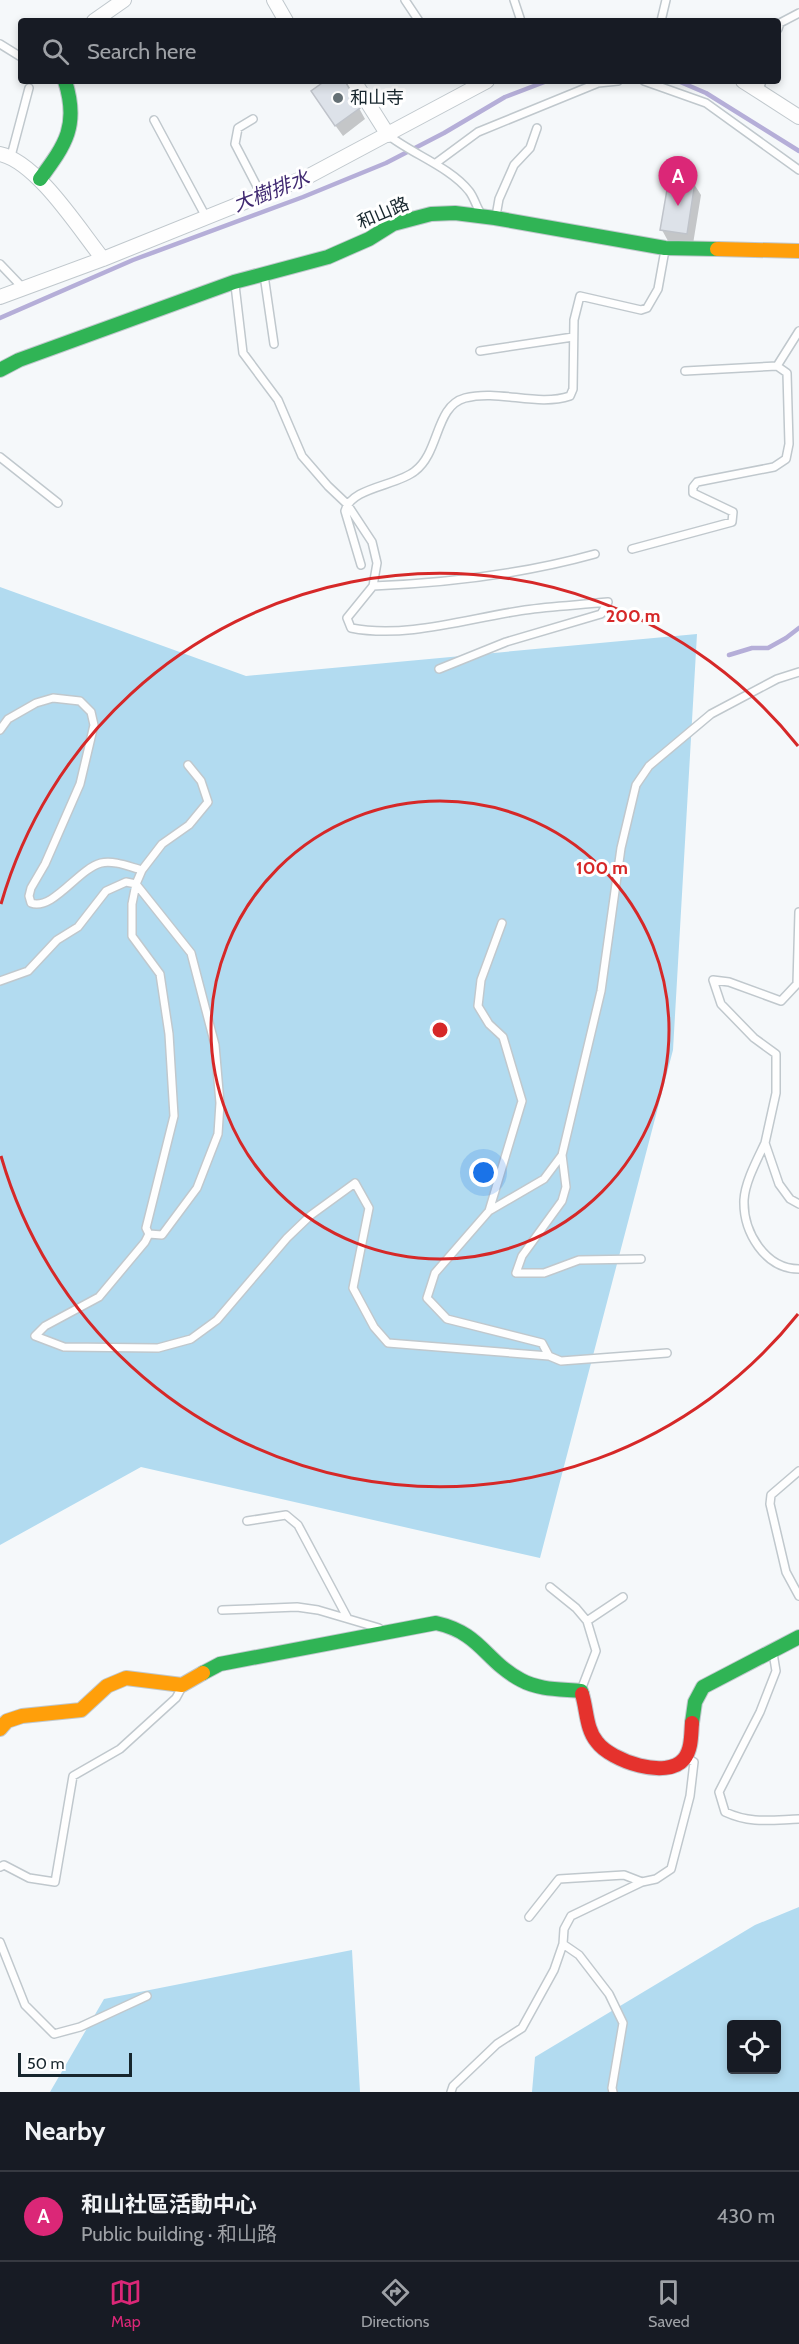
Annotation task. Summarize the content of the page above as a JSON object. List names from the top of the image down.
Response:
{
  "streets": {
    "street": ["和山路"]
  },
  "water": ["大樹排水"],
  "places": ["和山寺"],
  "scale_bar": "50 m",
  "page": {
    "search": "Search here",
    "pins": "A",
    "scale": "50 m",
    "heading": "Nearby",
    "list": [
      {
        "mark": "A",
        "name": "和山社區活動中心",
        "note": "Public building · 和山路",
        "value": "430 m"
      }
    ],
    "nav": ["Map", "Directions", "Saved"]
  },
  "rings": ["200 m", "100 m"]
}
